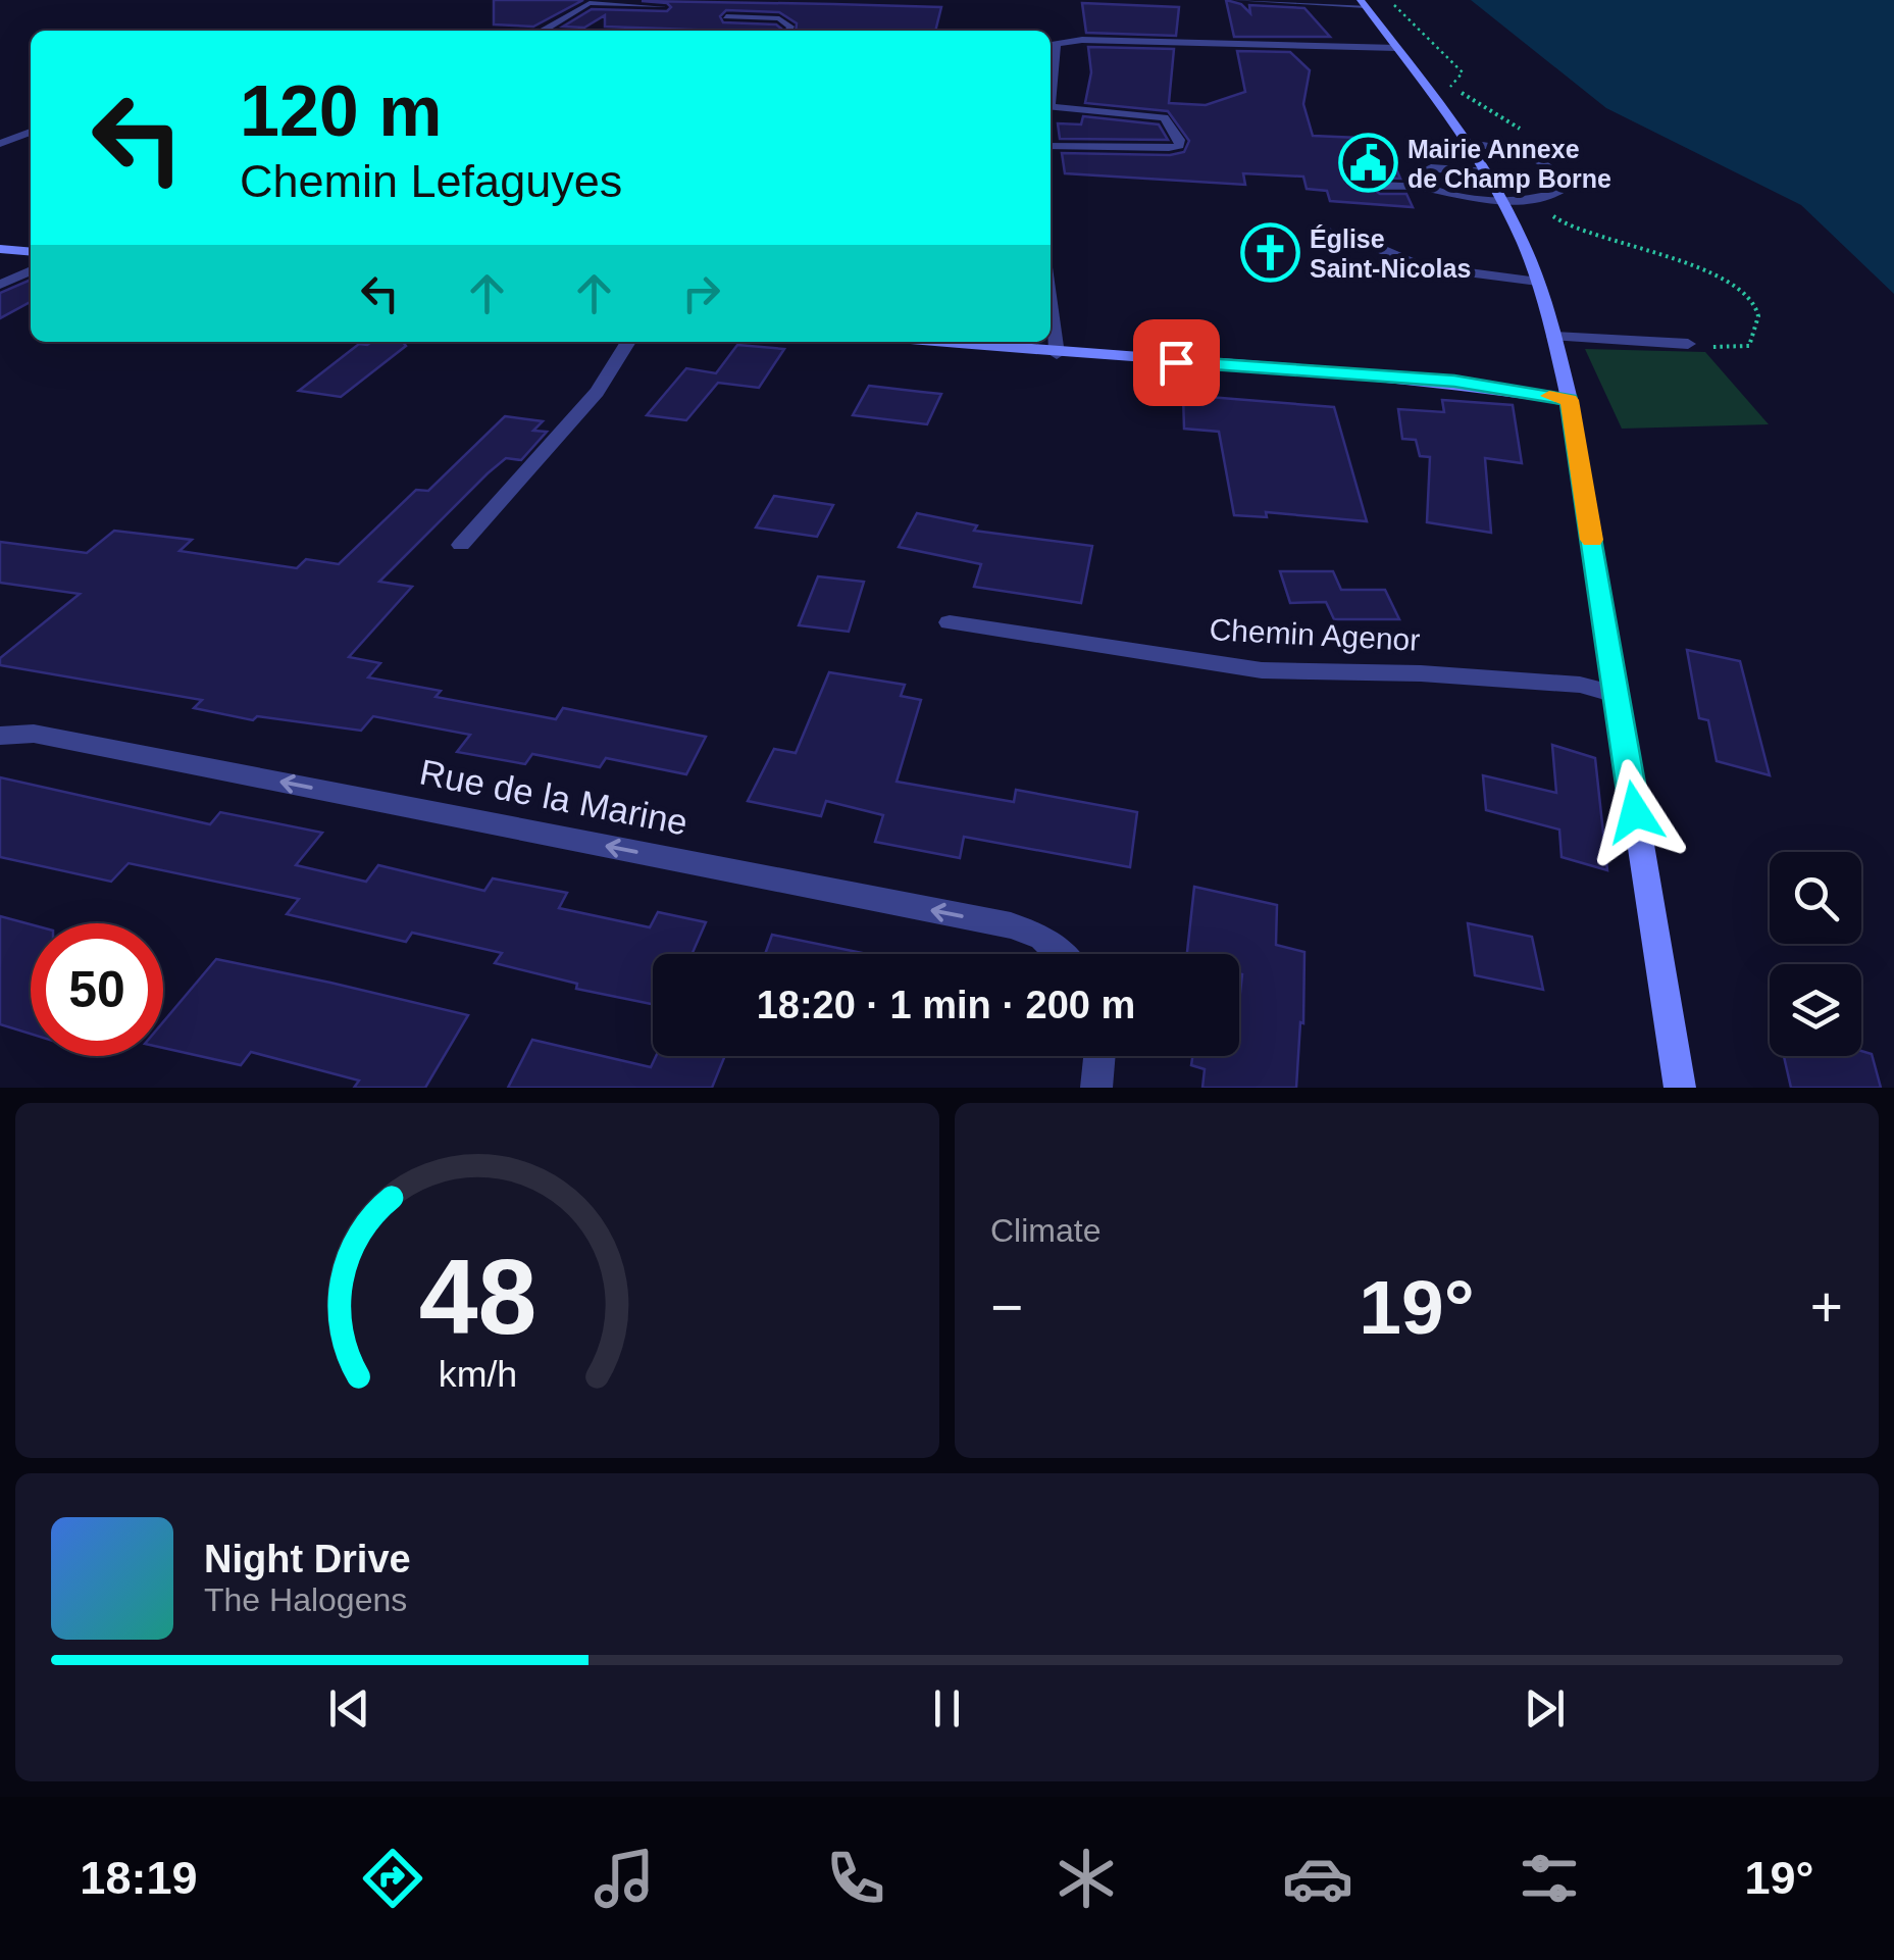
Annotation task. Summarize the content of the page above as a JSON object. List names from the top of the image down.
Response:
{
  "streets": {
    "street": ["Chemin Agenor", "Rue de la Marine"]
  },
  "one_way": ["Rue de la Marine"],
  "places": {
    "public building": ["Mairie Annexe de Champ Borne"],
    "church": ["Église Saint-Nicolas"]
  },
  "page": {
    "turn": ["120 m", "Chemin Lefaguyes"],
    "limit": "50",
    "trip": "18:20 · 1 min · 200 m",
    "tile": "Climate",
    "heat": ["−", "19°", "+"],
    "song": ["Night Drive", "The Halogens"],
    "tabs": ["18:19", "19°"],
    "gauge": ["48", "km/h"]
  }
}
